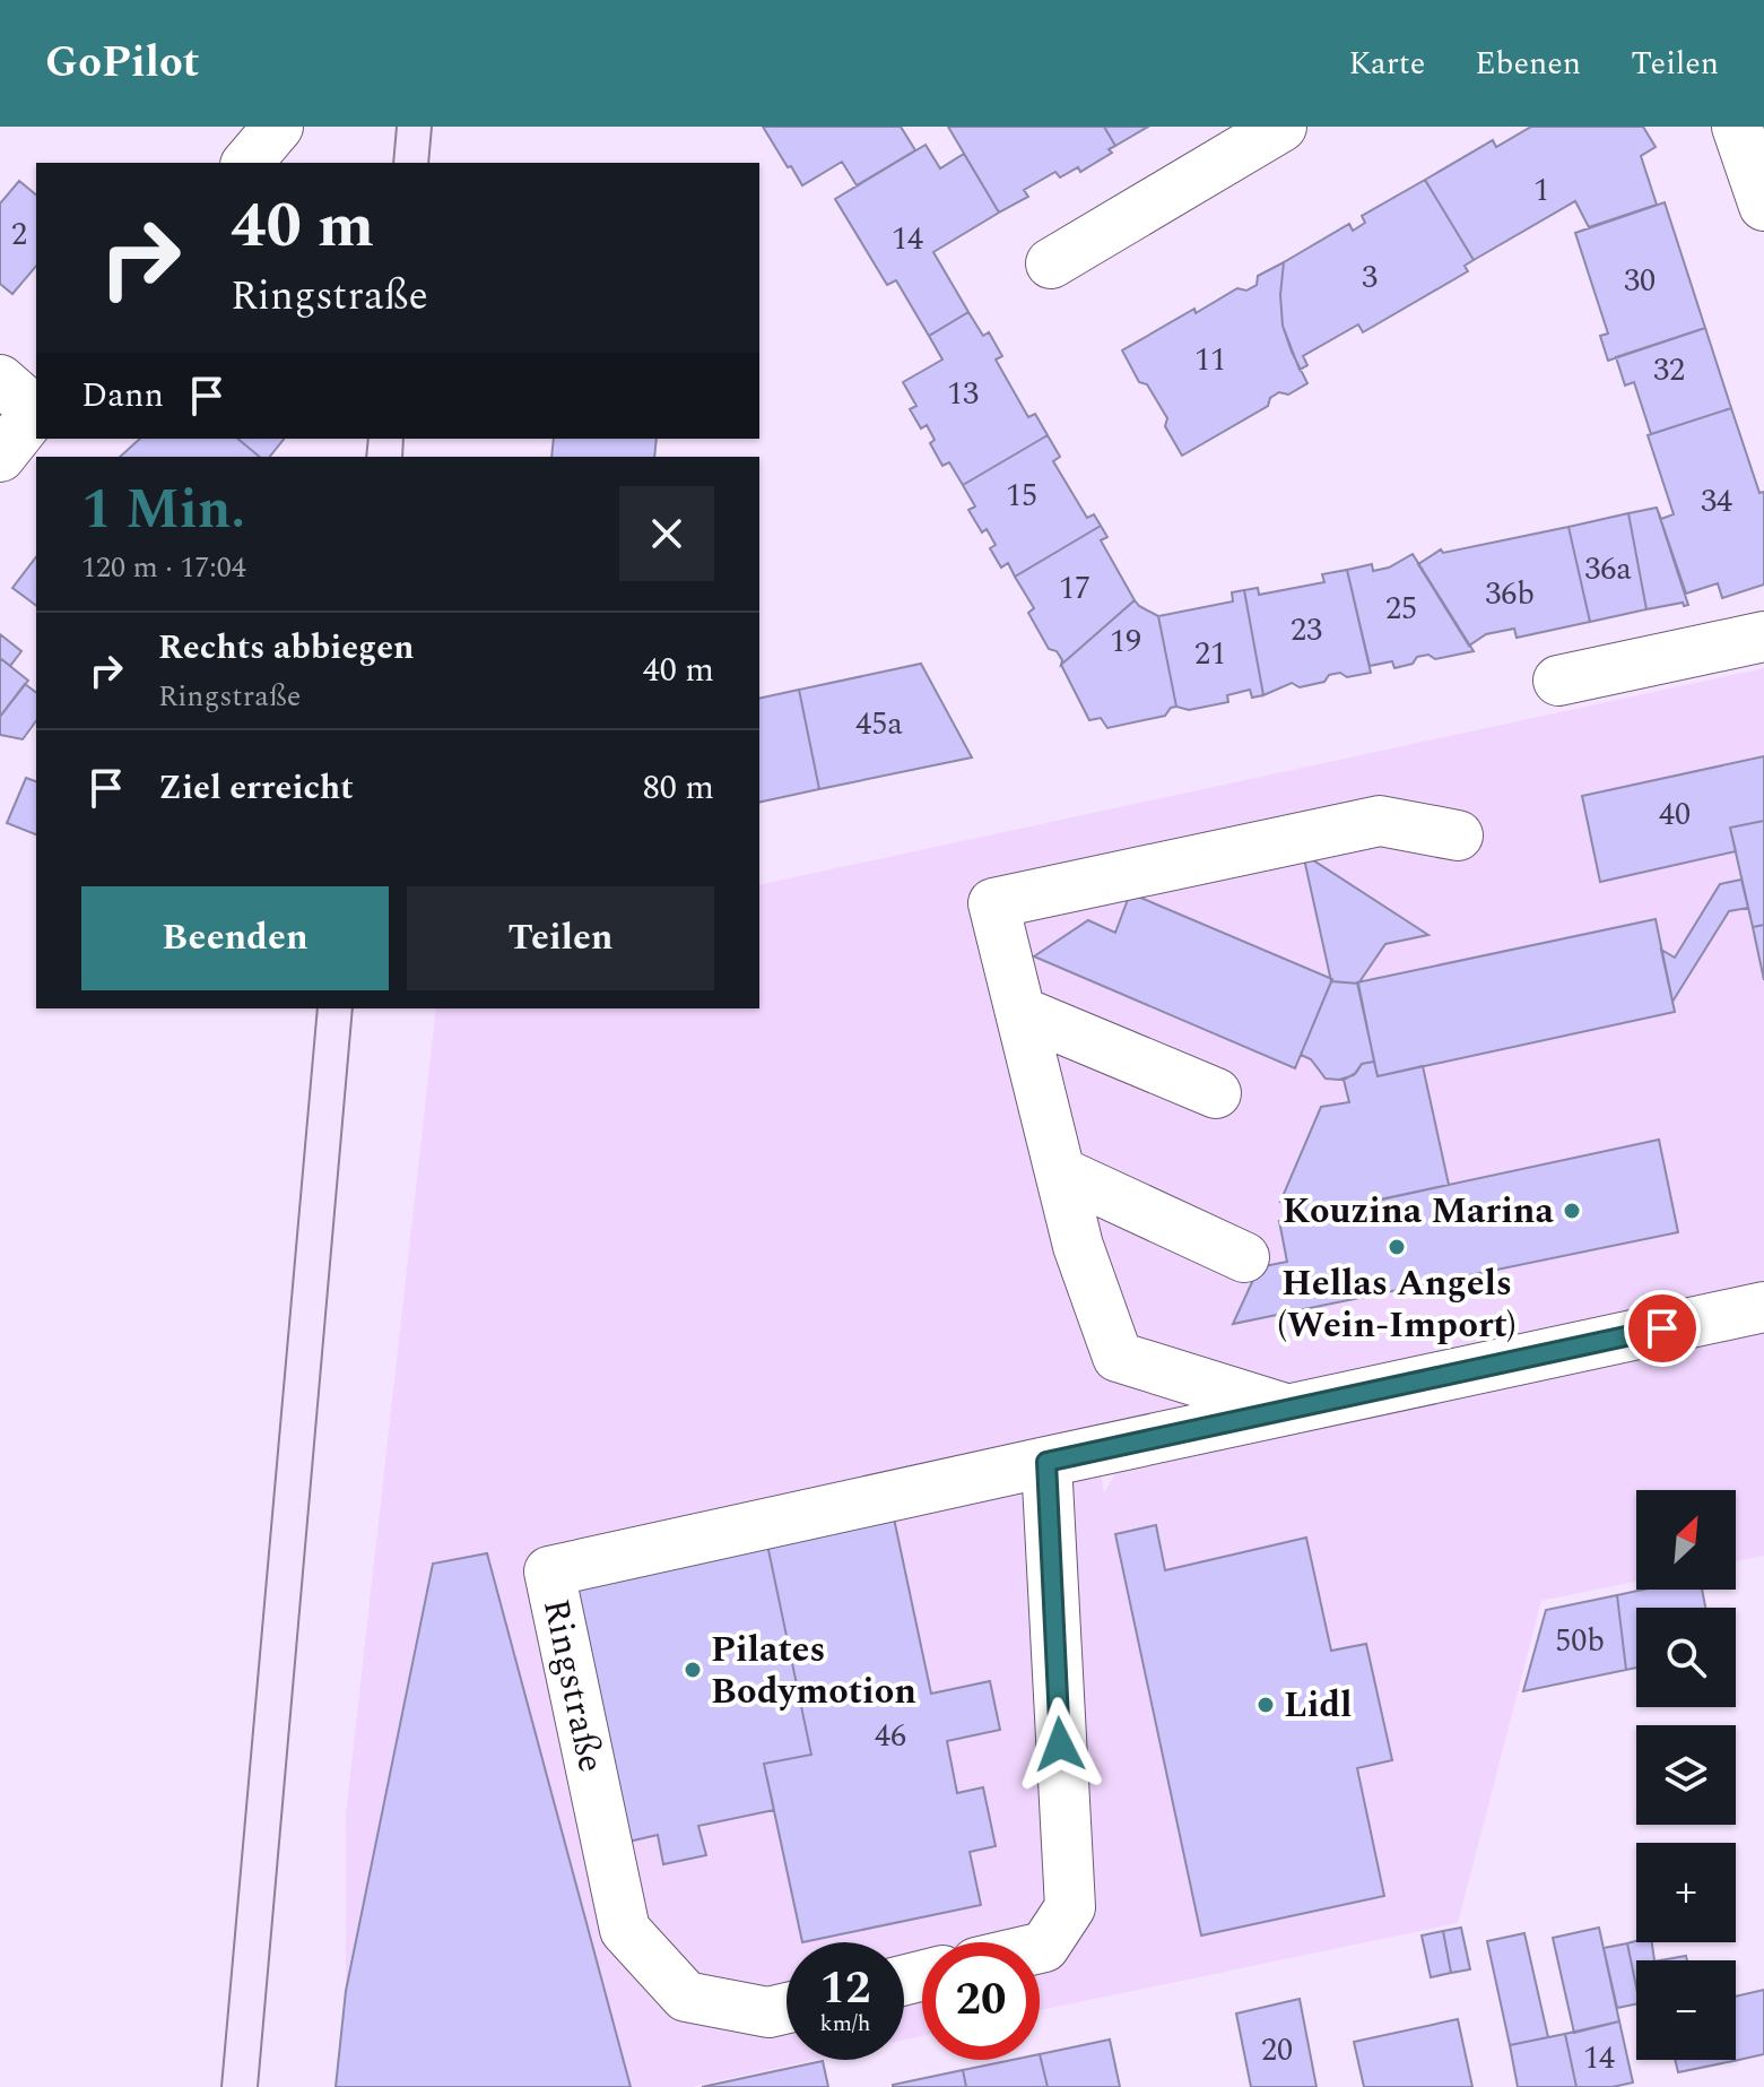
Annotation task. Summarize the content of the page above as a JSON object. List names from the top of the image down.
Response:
{
  "streets": {
    "street": ["Ringstraße"]
  },
  "places": [
    "Kouzina Marina",
    "Hellas Angels (Wein-Import)",
    "Pilates Bodymotion",
    "Lidl"
  ],
  "house_numbers": [
    "1",
    "2",
    "14",
    "3",
    "30",
    "11",
    "32",
    "13",
    "15",
    "34",
    "36a",
    "17",
    "36b",
    "25",
    "23",
    "19",
    "21",
    "45a",
    "40",
    "50b",
    "46",
    "20",
    "14"
  ],
  "north": "top right",
  "page": {
    "header": "GoPilot",
    "nav": ["Karte", "Ebenen", "Teilen"],
    "turn": ["40 m", "Ringstraße"],
    "then": "Dann",
    "heading": ["1 Min.", "120 m · 17:04"],
    "list": [
      {
        "name": "Rechts abbiegen",
        "note": "Ringstraße",
        "value": "40 m"
      },
      {
        "name": "Ziel erreicht",
        "value": "80 m"
      }
    ],
    "buttons": ["Beenden", "Teilen"],
    "map_buttons": ["+", "−"],
    "speed": "12 km/h",
    "limit": "20"
  }
}
